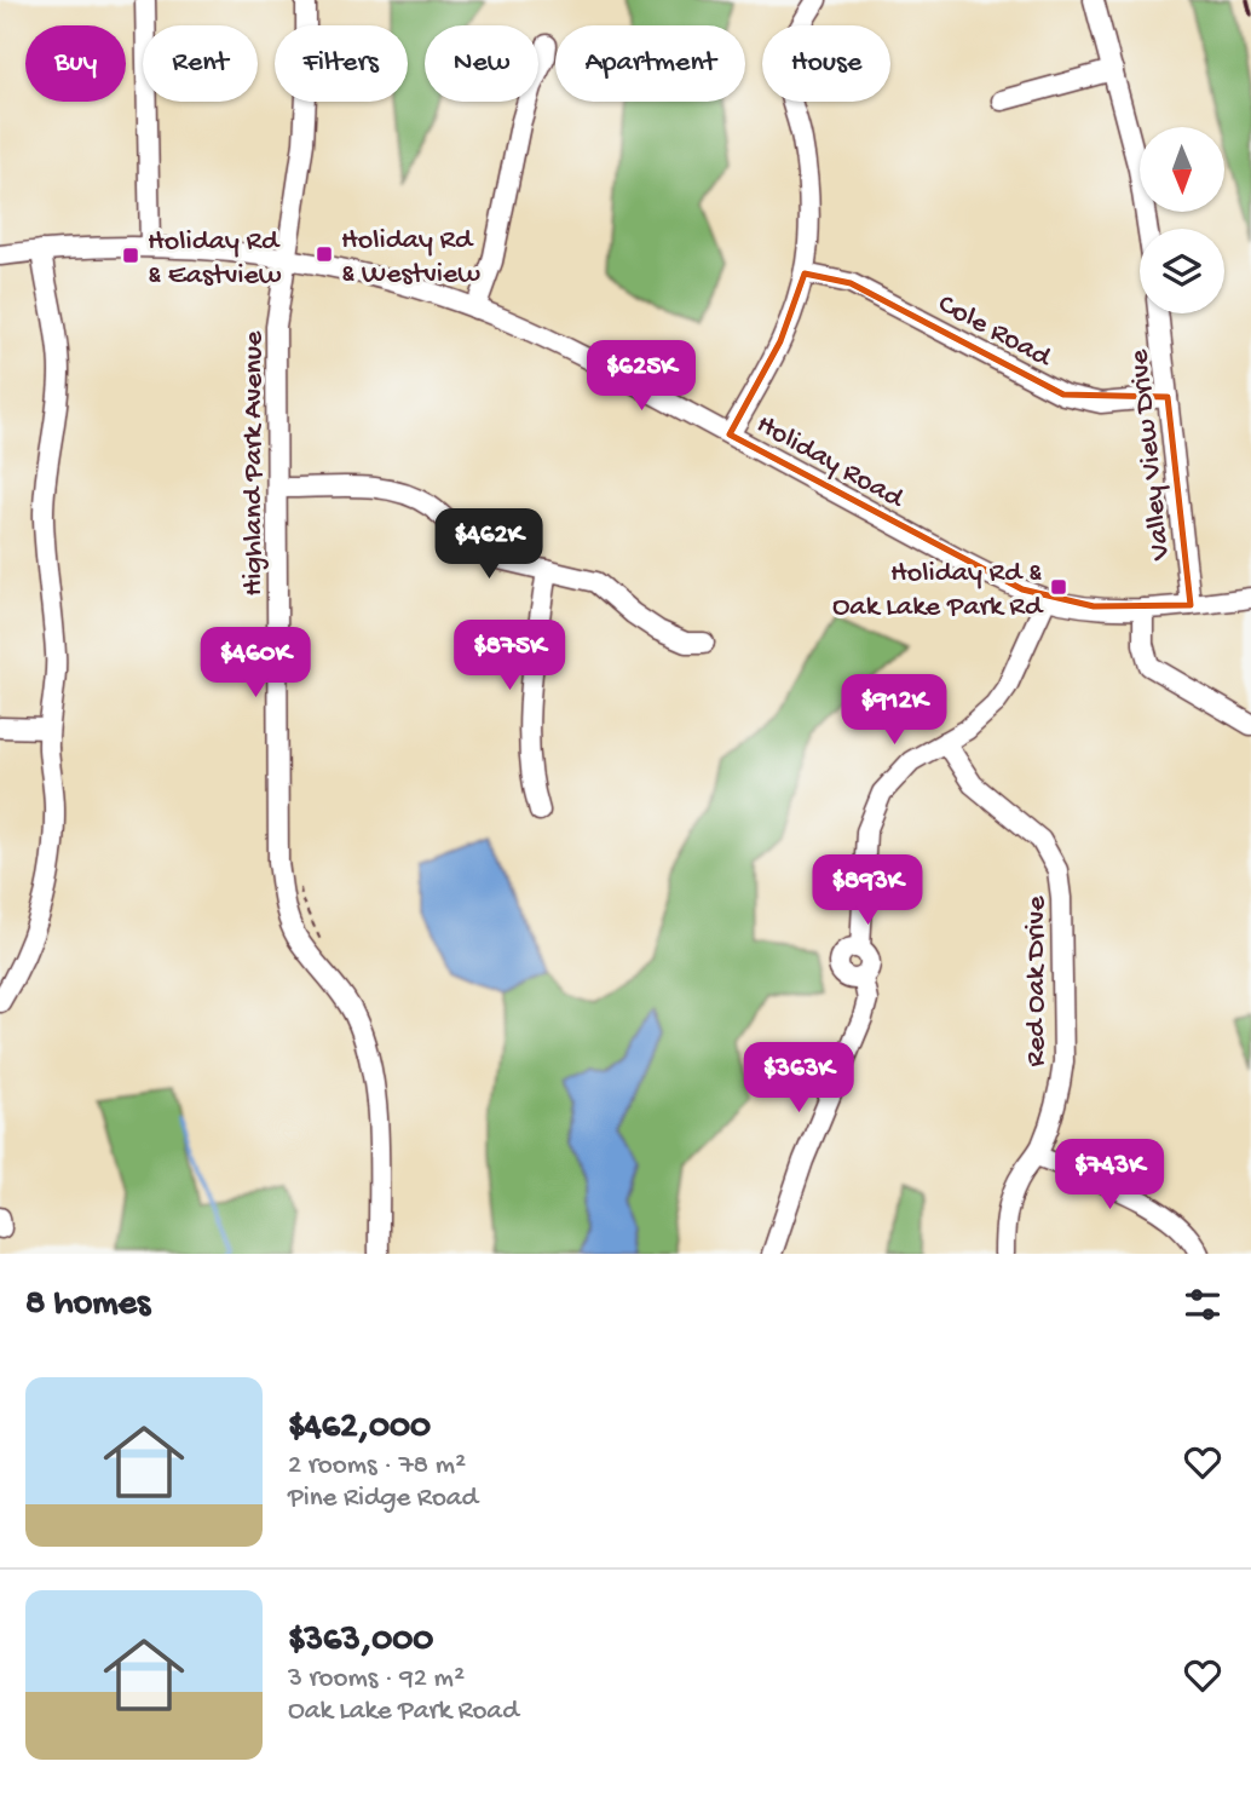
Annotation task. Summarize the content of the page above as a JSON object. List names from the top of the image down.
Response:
{
  "streets": {
    "street": [
      "Cole Road",
      "Valley View Drive",
      "Holiday Road",
      "Highland Park Avenue",
      "Red Oak Drive"
    ]
  },
  "crossings": [
    ["Cole Road", "Valley View Drive"],
    ["Valley View Drive", "Holiday Road"],
    ["Holiday Road", "Highland Park Avenue"]
  ],
  "places": {
    "transit": ["Holiday Rd & Westview", "Holiday Rd & Eastview", "Holiday Rd & Oak Lake Park Rd"]
  },
  "north": "bottom",
  "page": {
    "chip": [
      "Buy",
      "Rent",
      "Filters",
      "New",
      "Apartment",
      "House"
    ],
    "price": [
      "$625K",
      "$462K",
      "$875K",
      "$460K",
      "$912K",
      "$893K",
      "$363K",
      "$743K"
    ],
    "heading": "8 homes",
    "list": [
      {
        "name": "$462,000",
        "note": "2 rooms · 78 m² · Pine Ridge Road"
      },
      {
        "name": "$363,000",
        "note": "3 rooms · 92 m² · Oak Lake Park Road"
      }
    ]
  }
}
